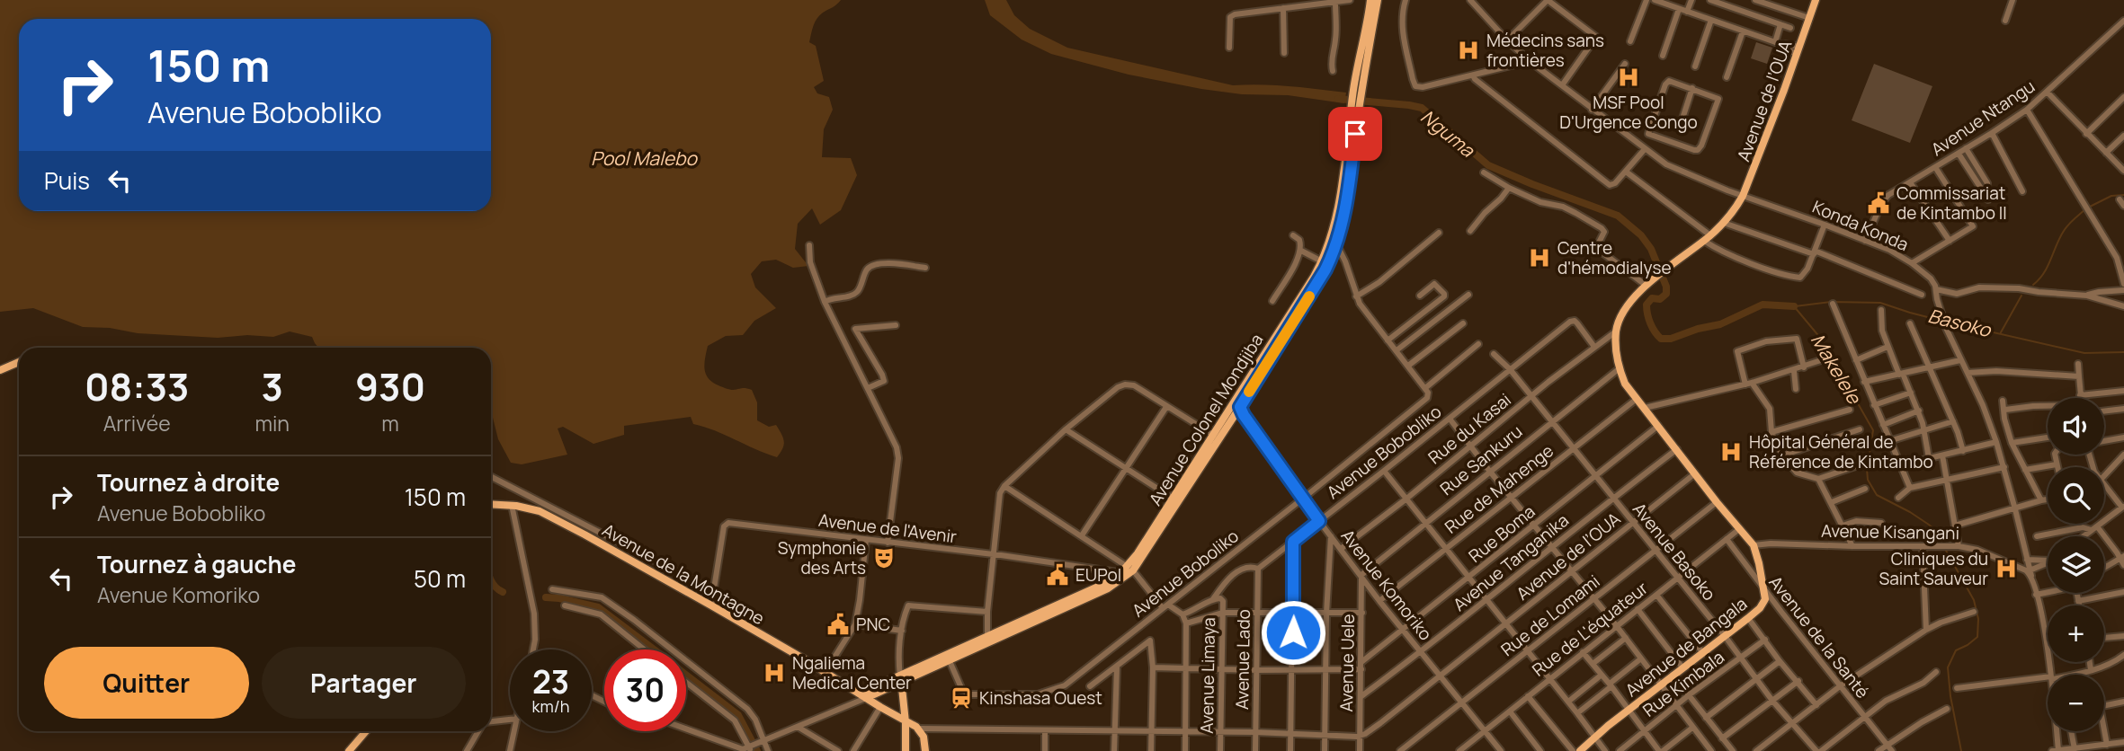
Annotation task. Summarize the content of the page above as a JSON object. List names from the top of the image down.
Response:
{
  "streets": {
    "main road": [
      "Avenue de l’OUA",
      "Avenue Colonel Mondjiba",
      "Avenue de la Montagne",
      "Avenue de Bangala"
    ],
    "street": [
      "Avenue Ntangu",
      "Konda Konda",
      "Rue du Kasai",
      "Avenue Bobobliko",
      "Rue Sankuru",
      "Rue de Mahenge",
      "Avenue de l'Avenir",
      "Avenue Kisangani",
      "Rue Boma",
      "Avenue Basoko",
      "Avenue Tanganika",
      "Avenue Boboliko",
      "Avenue Komoriko",
      "Rue de Lomami",
      "Rue de L'équateur",
      "Avenue de la Santé",
      "Avenue Lado",
      "Avenue Uele",
      "Avenue Limaya",
      "Rue Kimbala"
    ]
  },
  "crossings": [
    ["Avenue de l’OUA", "Konda Konda"],
    ["Avenue de l’OUA", "Rue du Kasai"],
    ["Avenue de l’OUA", "Avenue Basoko"],
    ["Avenue de l’OUA", "Avenue Komoriko"],
    ["Avenue de l’OUA", "Avenue Uele"],
    ["Avenue Ntangu", "Konda Konda"],
    ["Konda Konda", "Avenue Kisangani"],
    ["Avenue Colonel Mondjiba", "Avenue de l'Avenir"],
    ["Avenue Colonel Mondjiba", "Avenue Boboliko"],
    ["Avenue Colonel Mondjiba", "Avenue de la Montagne"],
    ["Avenue Colonel Mondjiba", "Avenue Komoriko"],
    ["Rue du Kasai", "Avenue Bobobliko"],
    ["Rue du Kasai", "Avenue Basoko"],
    ["Rue du Kasai", "Avenue Komoriko"],
    ["Avenue Bobobliko", "Avenue Basoko"],
    ["Avenue Bobobliko", "Avenue Komoriko"],
    ["Avenue Bobobliko", "Avenue Lado"],
    ["Avenue Bobobliko", "Avenue Limaya"],
    ["Rue Sankuru", "Avenue Basoko"],
    ["Rue Sankuru", "Avenue Komoriko"],
    ["Rue Sankuru", "Avenue Uele"],
    ["Rue de Mahenge", "Avenue Basoko"],
    ["Rue de Mahenge", "Avenue Komoriko"],
    ["Avenue de l'Avenir", "Avenue de la Montagne"],
    ["Avenue Kisangani", "Avenue de Bangala"],
    ["Rue Boma", "Avenue Basoko"],
    ["Rue Boma", "Avenue Komoriko"],
    ["Rue Boma", "Avenue Uele"],
    ["Avenue Basoko", "Avenue Tanganika"],
    ["Avenue Basoko", "Rue de Lomami"],
    ["Avenue Basoko", "Rue de L'équateur"],
    ["Avenue Basoko", "Avenue de Bangala"],
    ["Avenue Basoko", "Rue Kimbala"],
    ["Avenue Tanganika", "Avenue Komoriko"],
    ["Avenue Tanganika", "Avenue Uele"],
    ["Avenue Boboliko", "Avenue Komoriko"],
    ["Avenue Komoriko", "Rue de Lomami"],
    ["Avenue Komoriko", "Rue de L'équateur"],
    ["Avenue Komoriko", "Avenue Uele"],
    ["Rue de L'équateur", "Avenue de la Santé"],
    ["Avenue de la Santé", "Avenue de Bangala"]
  ],
  "water": [
    "Nguma",
    "Pool Malebo",
    "Basoko",
    "Makelele"
  ],
  "places": {
    "hospital": [
      "Médecins sans frontières",
      "MSF Pool D'Urgence Congo",
      "Centre d'hémodialyse",
      "Hôpital Général de Référence de Kintambo",
      "Cliniques du Saint Sauveur",
      "Ngaliema Medical Center"
    ],
    "public building": ["Commissariat de Kintambo II", "EUPol", "PNC"],
    "theatre": ["Symphonie des Arts"],
    "station": ["Kinshasa Ouest"]
  },
  "page": {
    "turn": ["150 m", "Avenue Bobobliko"],
    "then": "Puis",
    "eta": [
      "08:33",
      "Arrivée",
      "3",
      "min",
      "930",
      "m"
    ],
    "map_buttons": ["+", "−"],
    "list": [
      {
        "name": "Tournez à droite",
        "note": "Avenue Bobobliko",
        "value": "150 m"
      },
      {
        "name": "Tournez à gauche",
        "note": "Avenue Komoriko",
        "value": "50 m"
      }
    ],
    "buttons": ["Quitter", "Partager"],
    "speed": "23 km/h",
    "limit": "30"
  }
}
